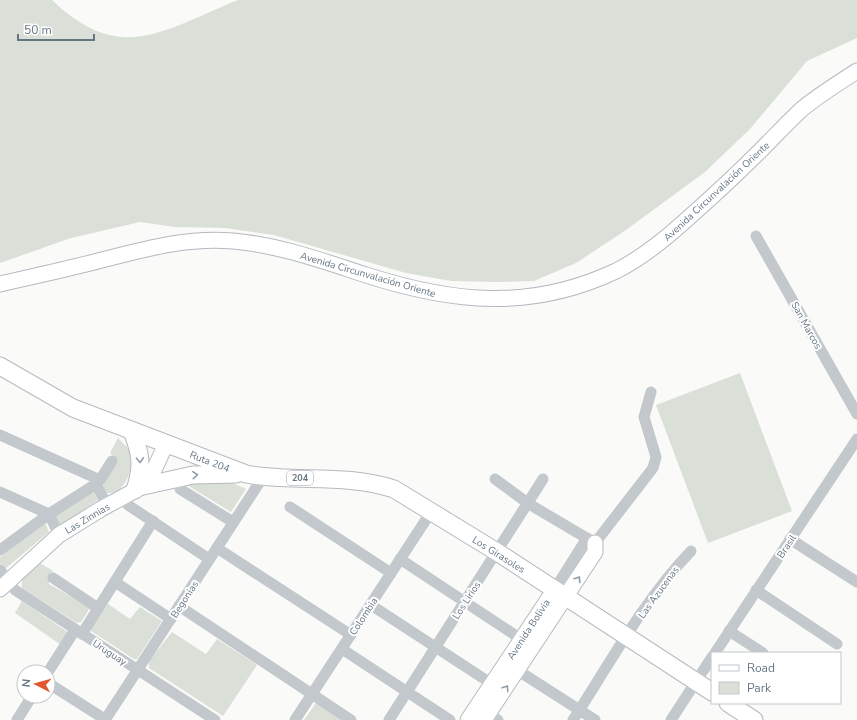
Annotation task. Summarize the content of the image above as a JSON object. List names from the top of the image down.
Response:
{
  "streets": {
    "main road": [
      "Avenida Circunvalación Oriente",
      "Ruta 204",
      "204",
      "Las Zinnias",
      "Los Girasoles",
      "Avenida Bolivia"
    ],
    "street": [
      "San Marcos",
      "Brasil",
      "Las Azucenas",
      "Begonias",
      "Los Lirios",
      "Colombia",
      "Uruguay"
    ]
  },
  "crossings": [
    ["Ruta 204", "Las Zinnias"],
    ["Ruta 204", "Los Girasoles"],
    ["Ruta 204", "Begonias"],
    ["Ruta 204", "Colombia"],
    ["Las Zinnias", "Uruguay"],
    ["Los Girasoles", "Los Lirios"],
    ["Los Girasoles", "Colombia"],
    ["Los Girasoles", "Avenida Bolivia"],
    ["Begonias", "Uruguay"]
  ],
  "legend": ["Road", "Park"],
  "scale_bar": "50 m",
  "north": "left"
}
